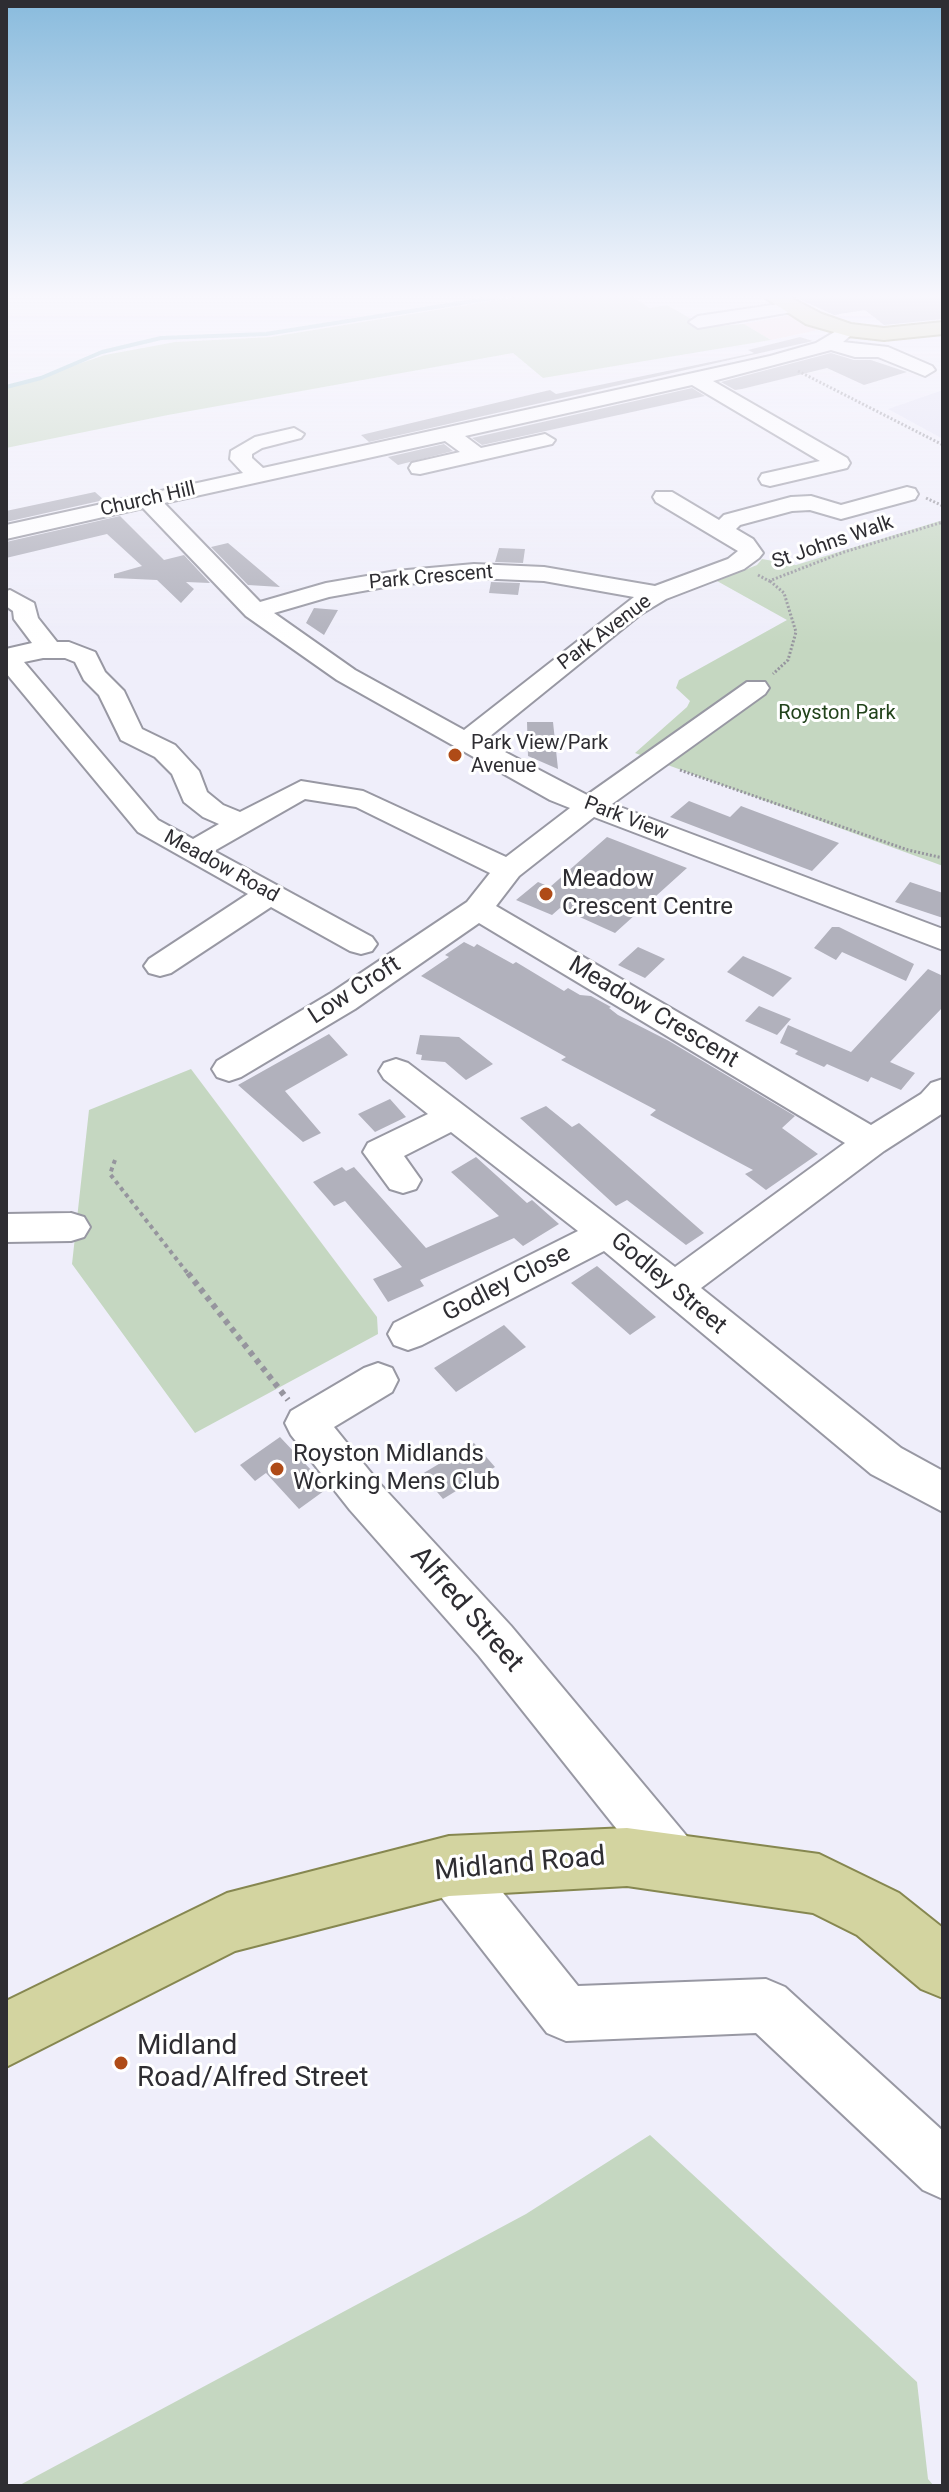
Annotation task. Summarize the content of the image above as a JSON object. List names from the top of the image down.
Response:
{
  "streets": {
    "main road": ["Midland Road"],
    "street": [
      "Church Hill",
      "Park Crescent",
      "Park Avenue",
      "Park View",
      "Meadow Road",
      "Low Croft",
      "Meadow Crescent",
      "Godley Close",
      "Godley Street",
      "Alfred Street"
    ],
    "path": ["St Johns Walk"]
  },
  "crossings": [
    ["Church Hill", "Park View"],
    ["St Johns Walk", "Park Avenue"],
    ["Park Crescent", "Park Avenue"],
    ["Park Crescent", "Park View"],
    ["Park Avenue", "Park View"],
    ["Low Croft", "Meadow Crescent"],
    ["Godley Close", "Godley Street"],
    ["Alfred Street", "Midland Road"]
  ],
  "parks": ["Royston Park"],
  "places": [
    "Park View/Park Avenue",
    "Meadow Crescent Centre",
    "Royston Midlands Working Mens Club",
    "Midland Road/Alfred Street"
  ]
}
